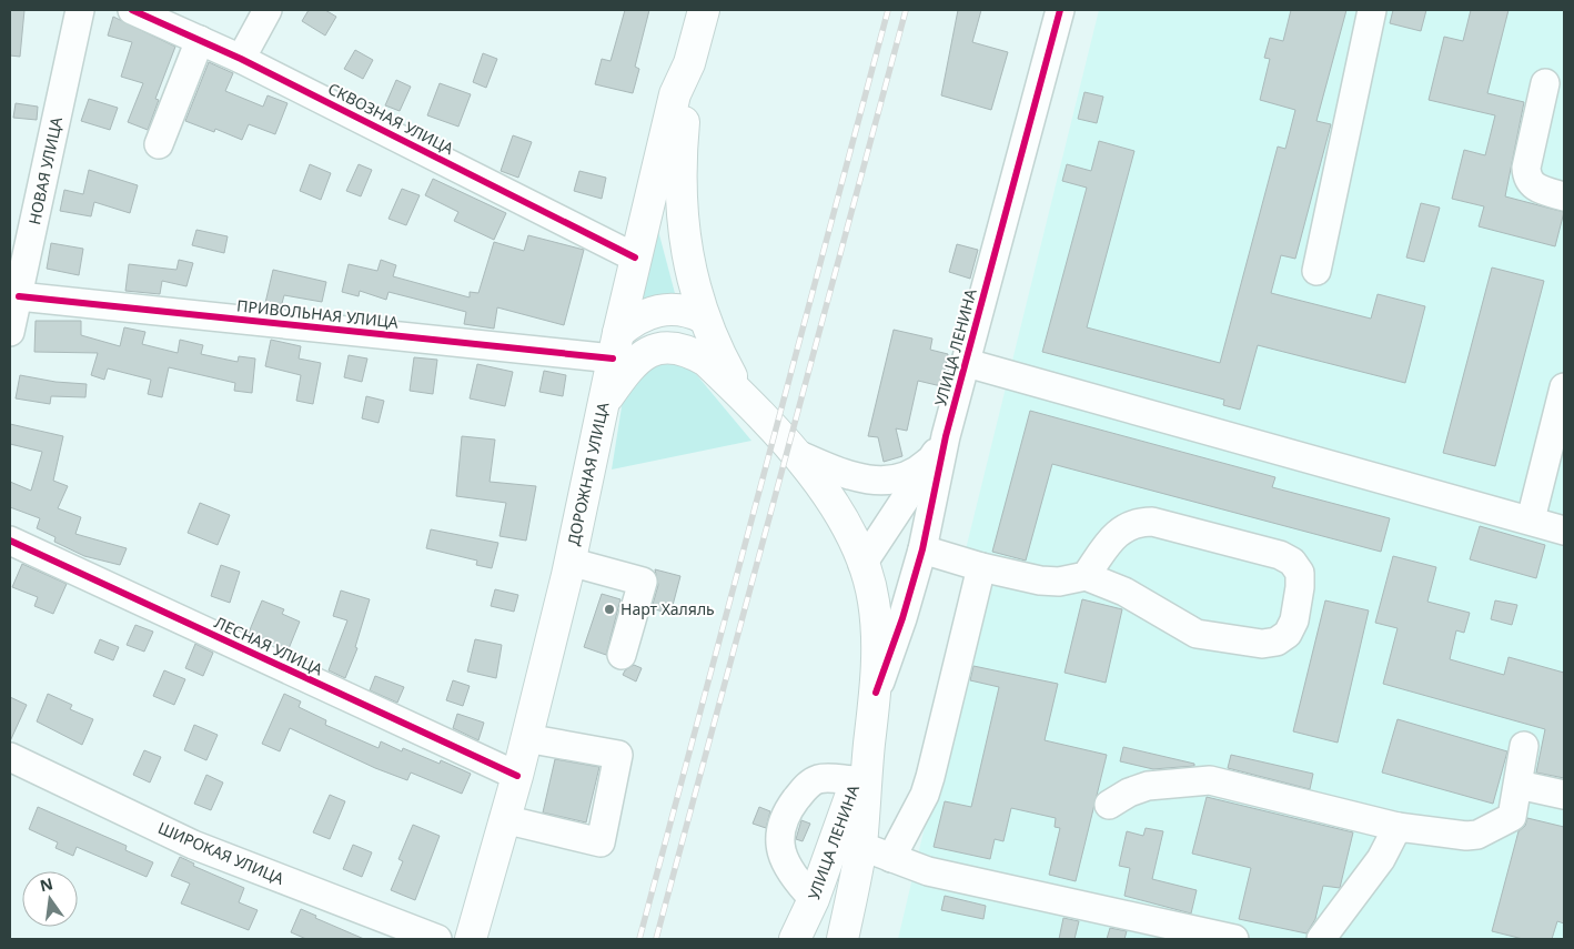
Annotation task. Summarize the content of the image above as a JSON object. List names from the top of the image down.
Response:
{
  "streets": {
    "main road": ["УЛИЦА ЛЕНИНА", "ДОРОЖНАЯ УЛИЦА"],
    "street": [
      "СКВОЗНАЯ УЛИЦА",
      "НОВАЯ УЛИЦА",
      "ПРИВОЛЬНАЯ УЛИЦА",
      "ЛЕСНАЯ УЛИЦА",
      "ШИРОКАЯ УЛИЦА"
    ]
  },
  "crossings": [
    ["СКВОЗНАЯ УЛИЦА", "ДОРОЖНАЯ УЛИЦА"],
    ["НОВАЯ УЛИЦА", "ПРИВОЛЬНАЯ УЛИЦА"],
    ["ПРИВОЛЬНАЯ УЛИЦА", "ДОРОЖНАЯ УЛИЦА"],
    ["ДОРОЖНАЯ УЛИЦА", "ЛЕСНАЯ УЛИЦА"]
  ],
  "places": ["Нарт Халяль"],
  "north": "top"
}
